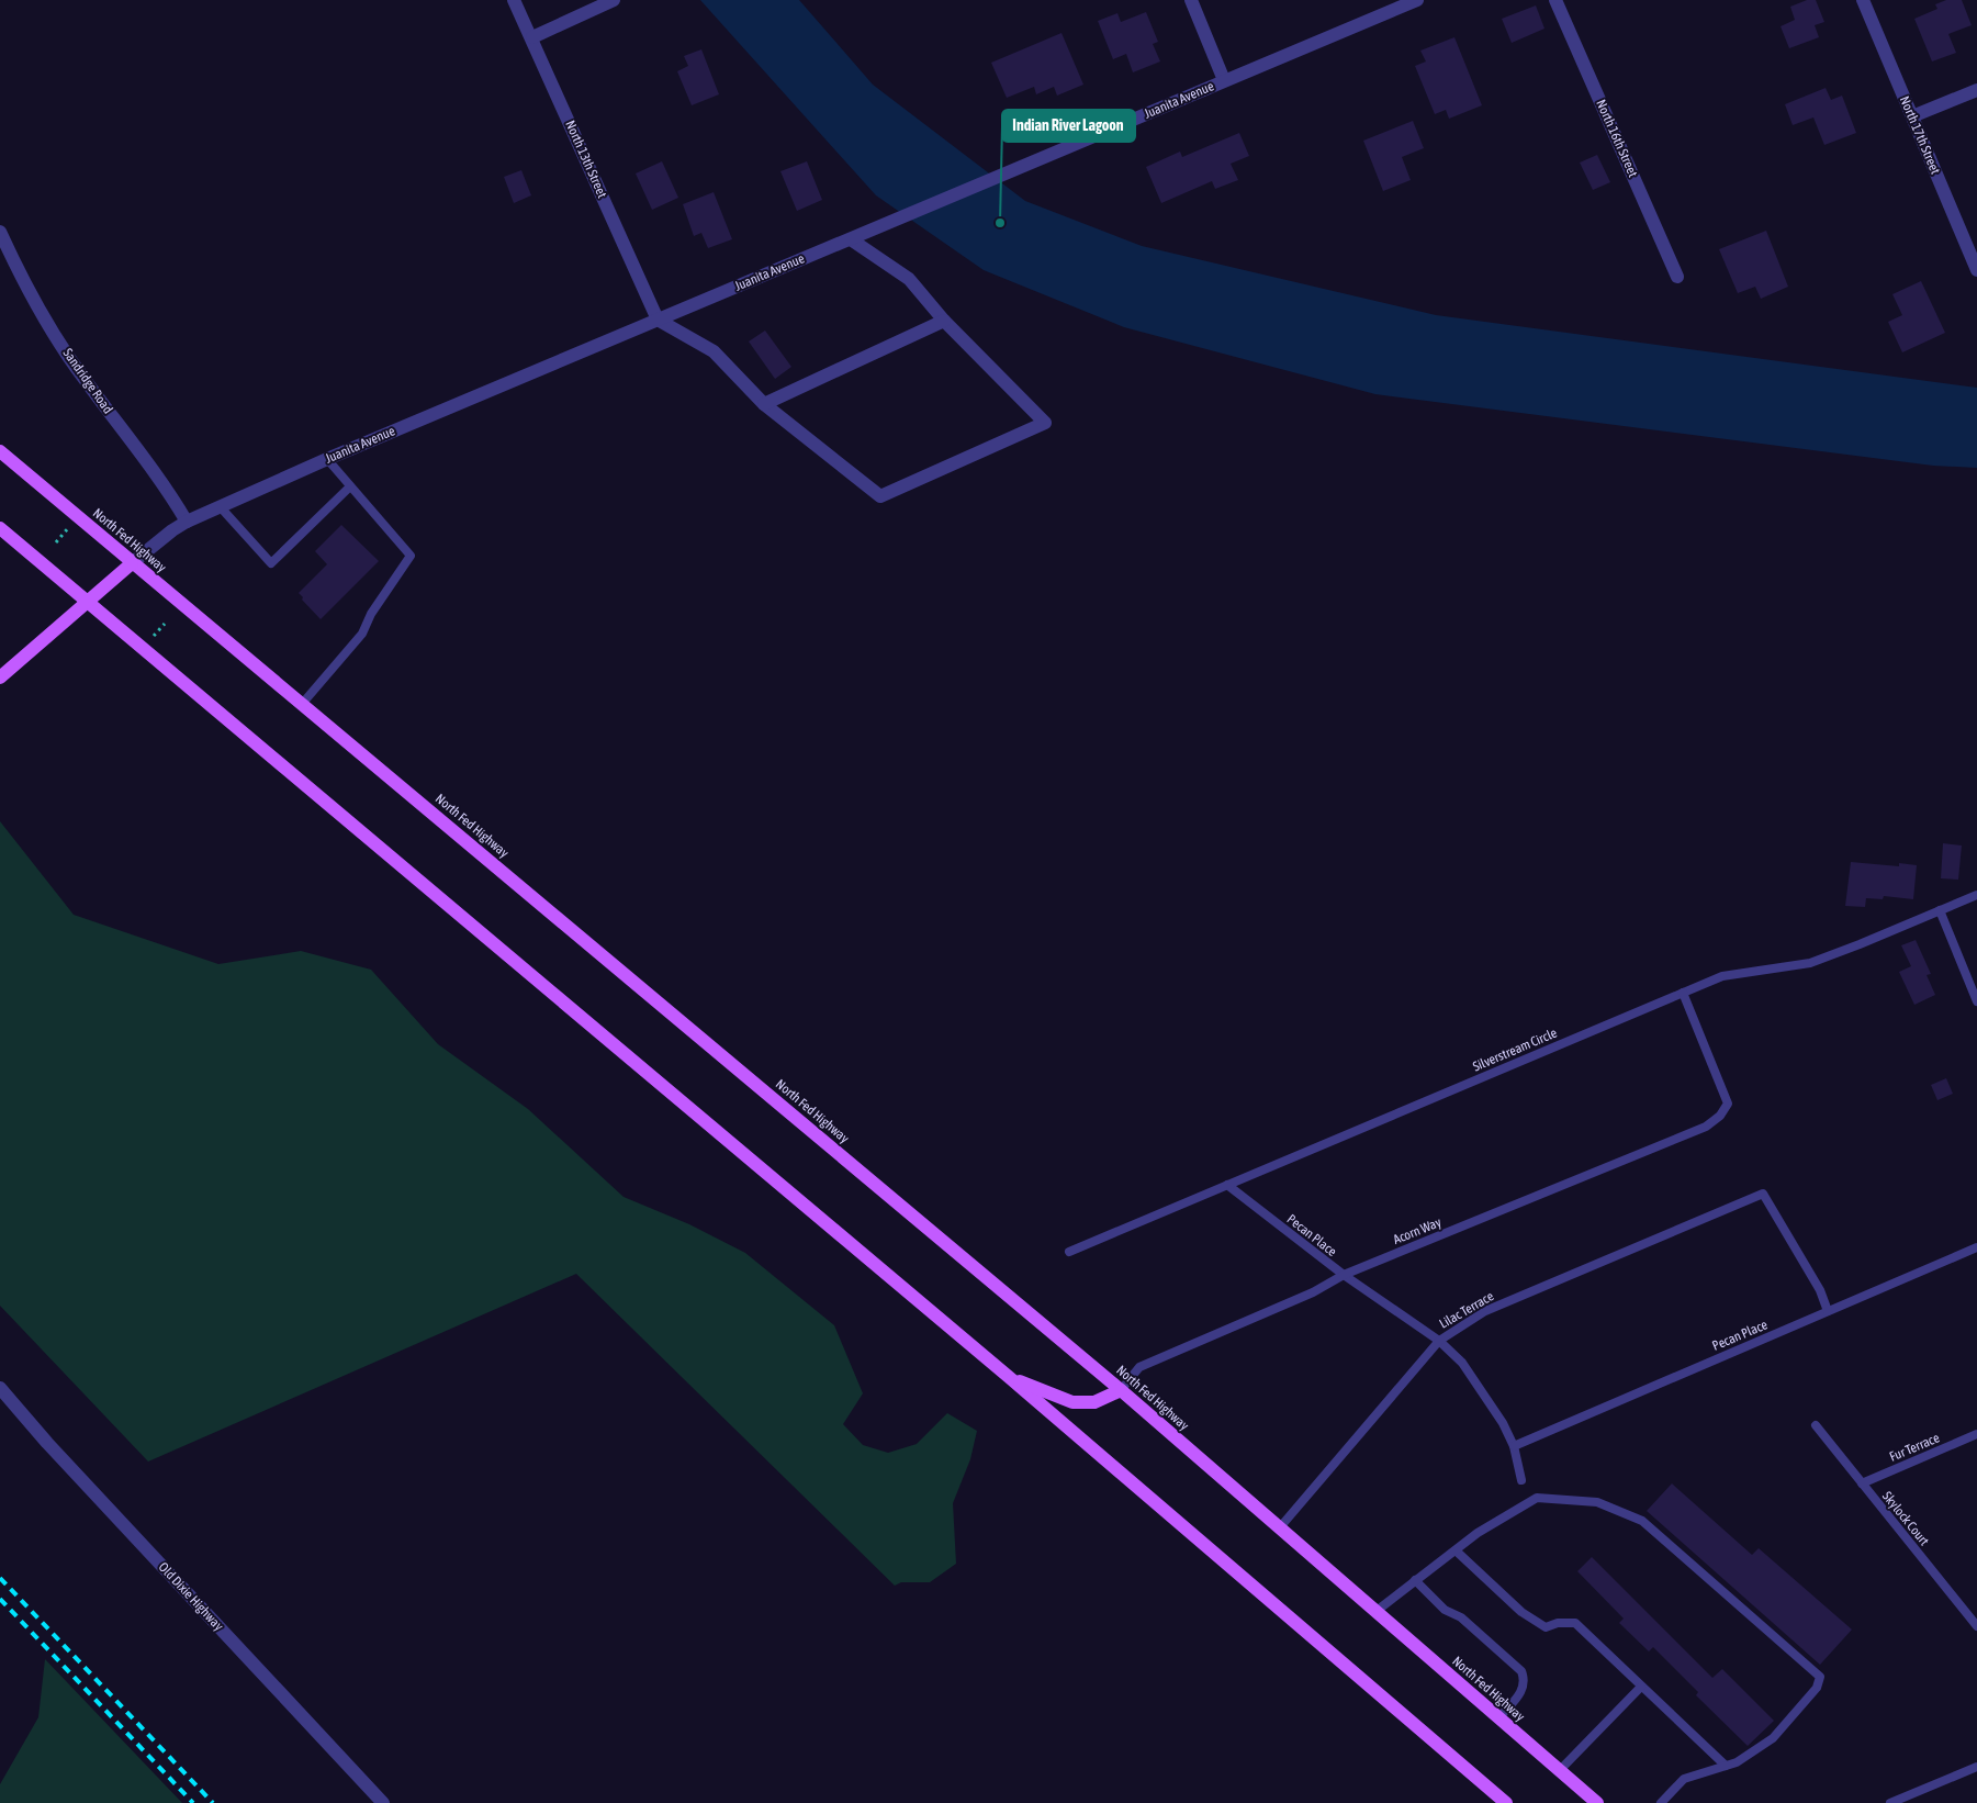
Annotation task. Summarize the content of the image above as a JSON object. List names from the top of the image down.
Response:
{
  "streets": {
    "main road": ["North Fed Highway"],
    "street": [
      "Juanita Avenue",
      "North 17th Street",
      "North 16th Street",
      "North 13th Street",
      "Sandridge Road",
      "Old Dixie Highway"
    ],
    "lane": [
      "Silverstream Circle",
      "Acorn Way",
      "Pecan Place",
      "Lilac Terrace",
      "Fur Terrace",
      "Skylock Court"
    ]
  },
  "crossings": [
    ["Juanita Avenue", "North 13th Street"],
    ["Juanita Avenue", "Sandridge Road"],
    ["Juanita Avenue", "North Fed Highway"],
    ["North Fed Highway", "Acorn Way"],
    ["North Fed Highway", "Lilac Terrace"],
    ["Silverstream Circle", "Acorn Way"],
    ["Silverstream Circle", "Pecan Place"],
    ["Acorn Way", "Pecan Place"],
    ["Pecan Place", "Lilac Terrace"],
    ["Fur Terrace", "Skylock Court"]
  ],
  "places": ["Indian River Lagoon"]
}
